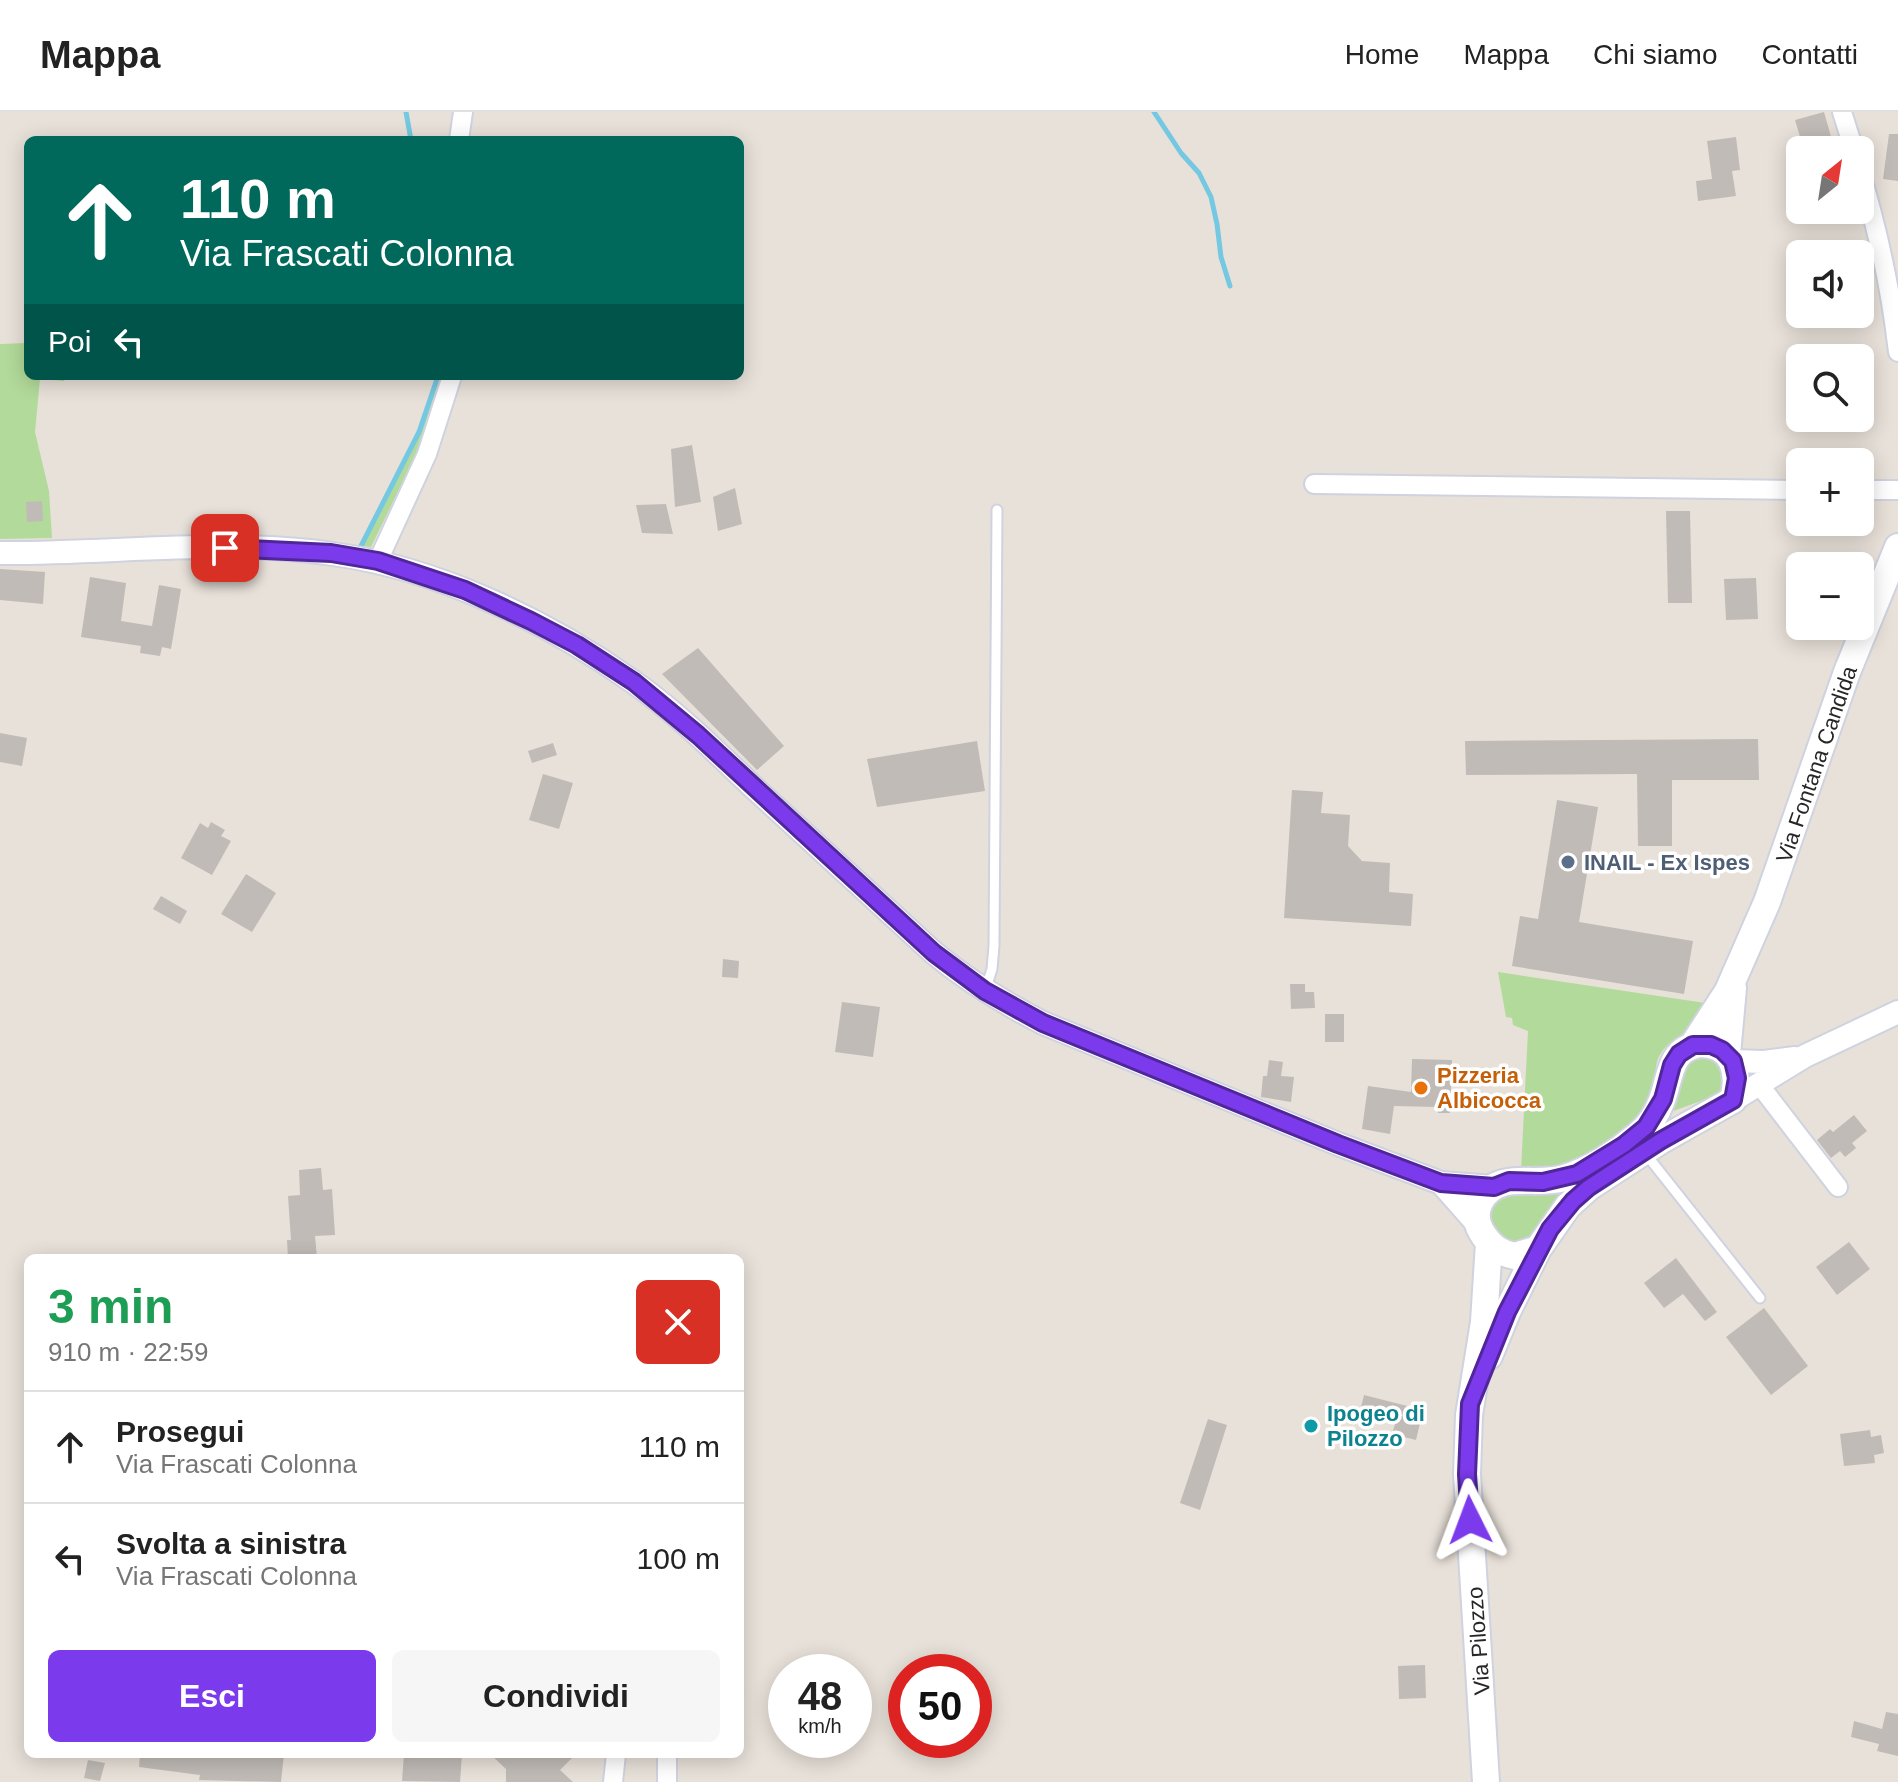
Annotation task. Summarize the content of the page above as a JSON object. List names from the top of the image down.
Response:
{
  "streets": {
    "main road": ["Via Fontana Candida", "Via Pilozzo"]
  },
  "crossings": [
    ["Via Fontana Candida", "Via Pilozzo"]
  ],
  "places": ["INAIL - Ex Ispes", "Pizzeria Albicocca", "Ipogeo di Pilozzo"],
  "north": "top right",
  "page": {
    "header": "Mappa",
    "nav": [
      "Home",
      "Mappa",
      "Chi siamo",
      "Contatti"
    ],
    "map_buttons": ["+", "−"],
    "turn": ["110 m", "Via Frascati Colonna"],
    "then": "Poi",
    "heading": ["3 min", "910 m · 22:59"],
    "list": [
      {
        "name": "Prosegui",
        "note": "Via Frascati Colonna",
        "value": "110 m"
      },
      {
        "name": "Svolta a sinistra",
        "note": "Via Frascati Colonna",
        "value": "100 m"
      }
    ],
    "buttons": ["Esci", "Condividi"],
    "speed": "48 km/h",
    "limit": "50"
  }
}
